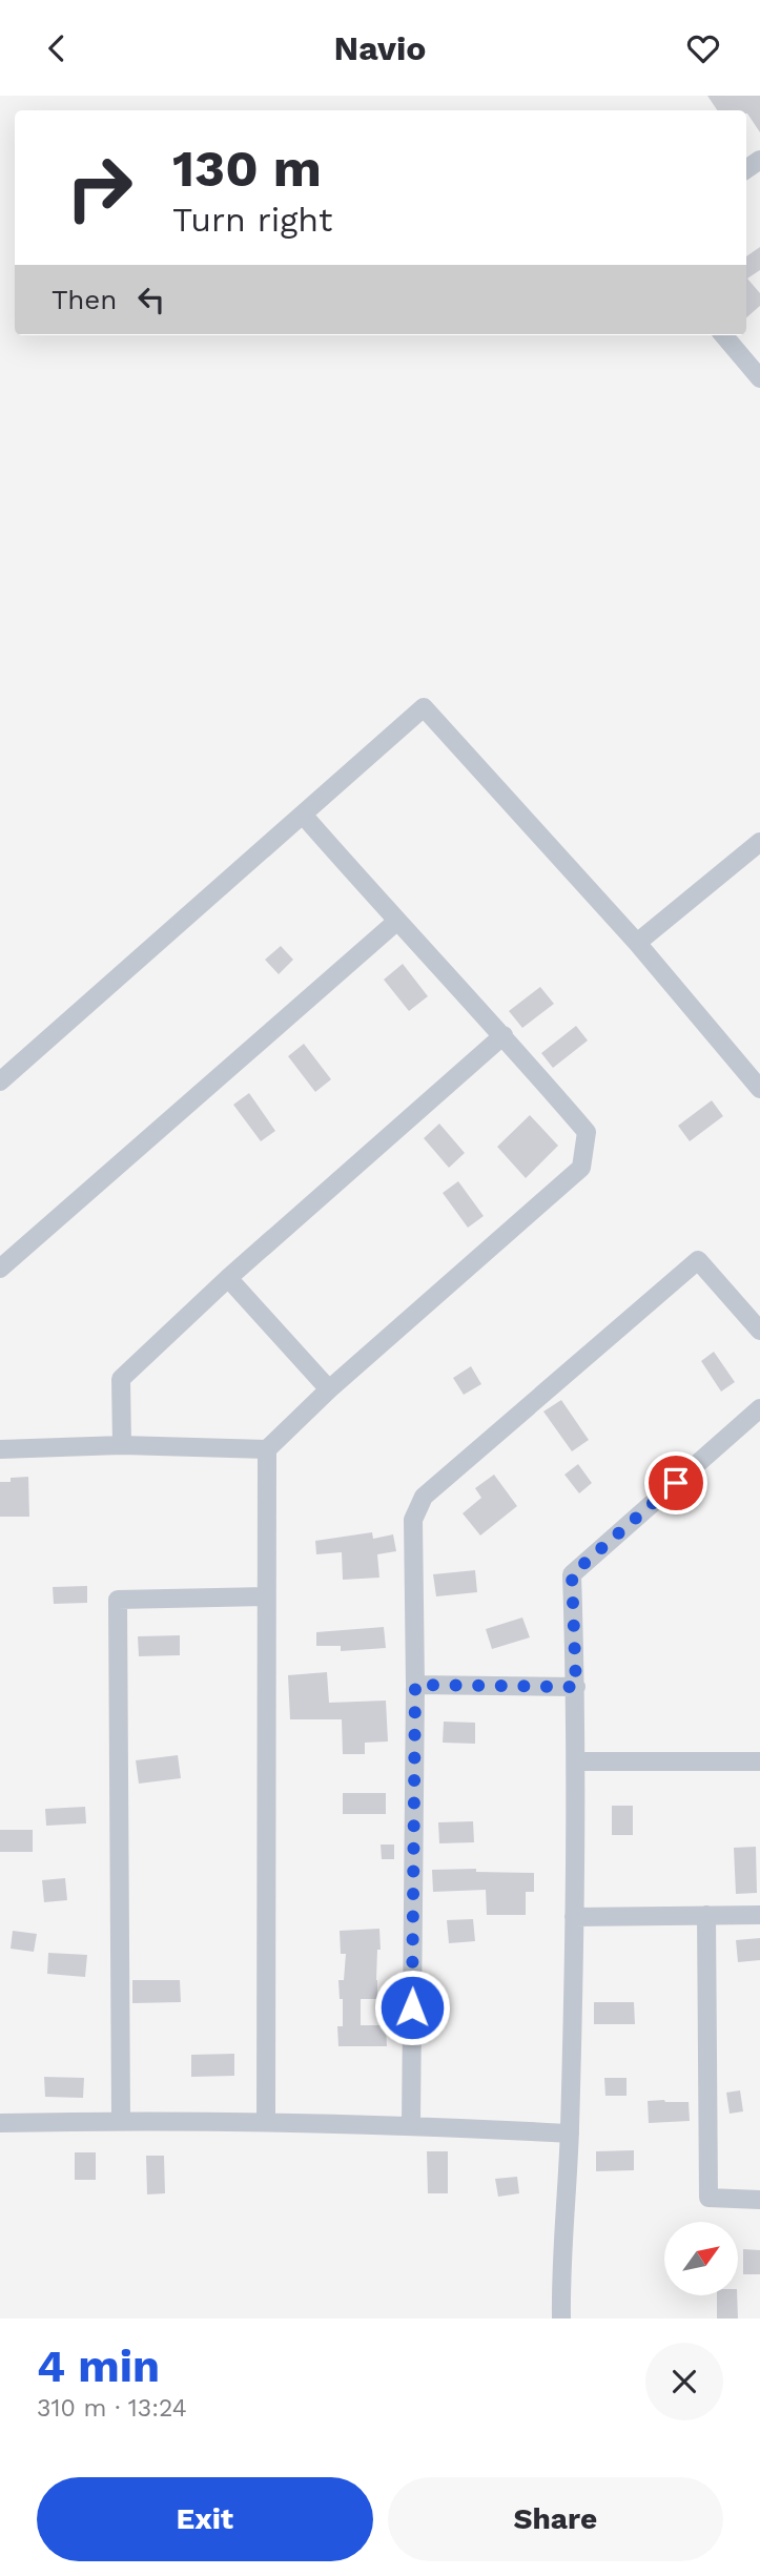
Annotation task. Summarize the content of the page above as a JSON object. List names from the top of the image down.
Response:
{
  "north": "top right",
  "page": {
    "header": "Navio",
    "turn": ["130 m", "Turn right"],
    "then": "Then",
    "heading": ["4 min", "310 m · 13:24"],
    "buttons": ["Exit", "Share"]
  }
}
